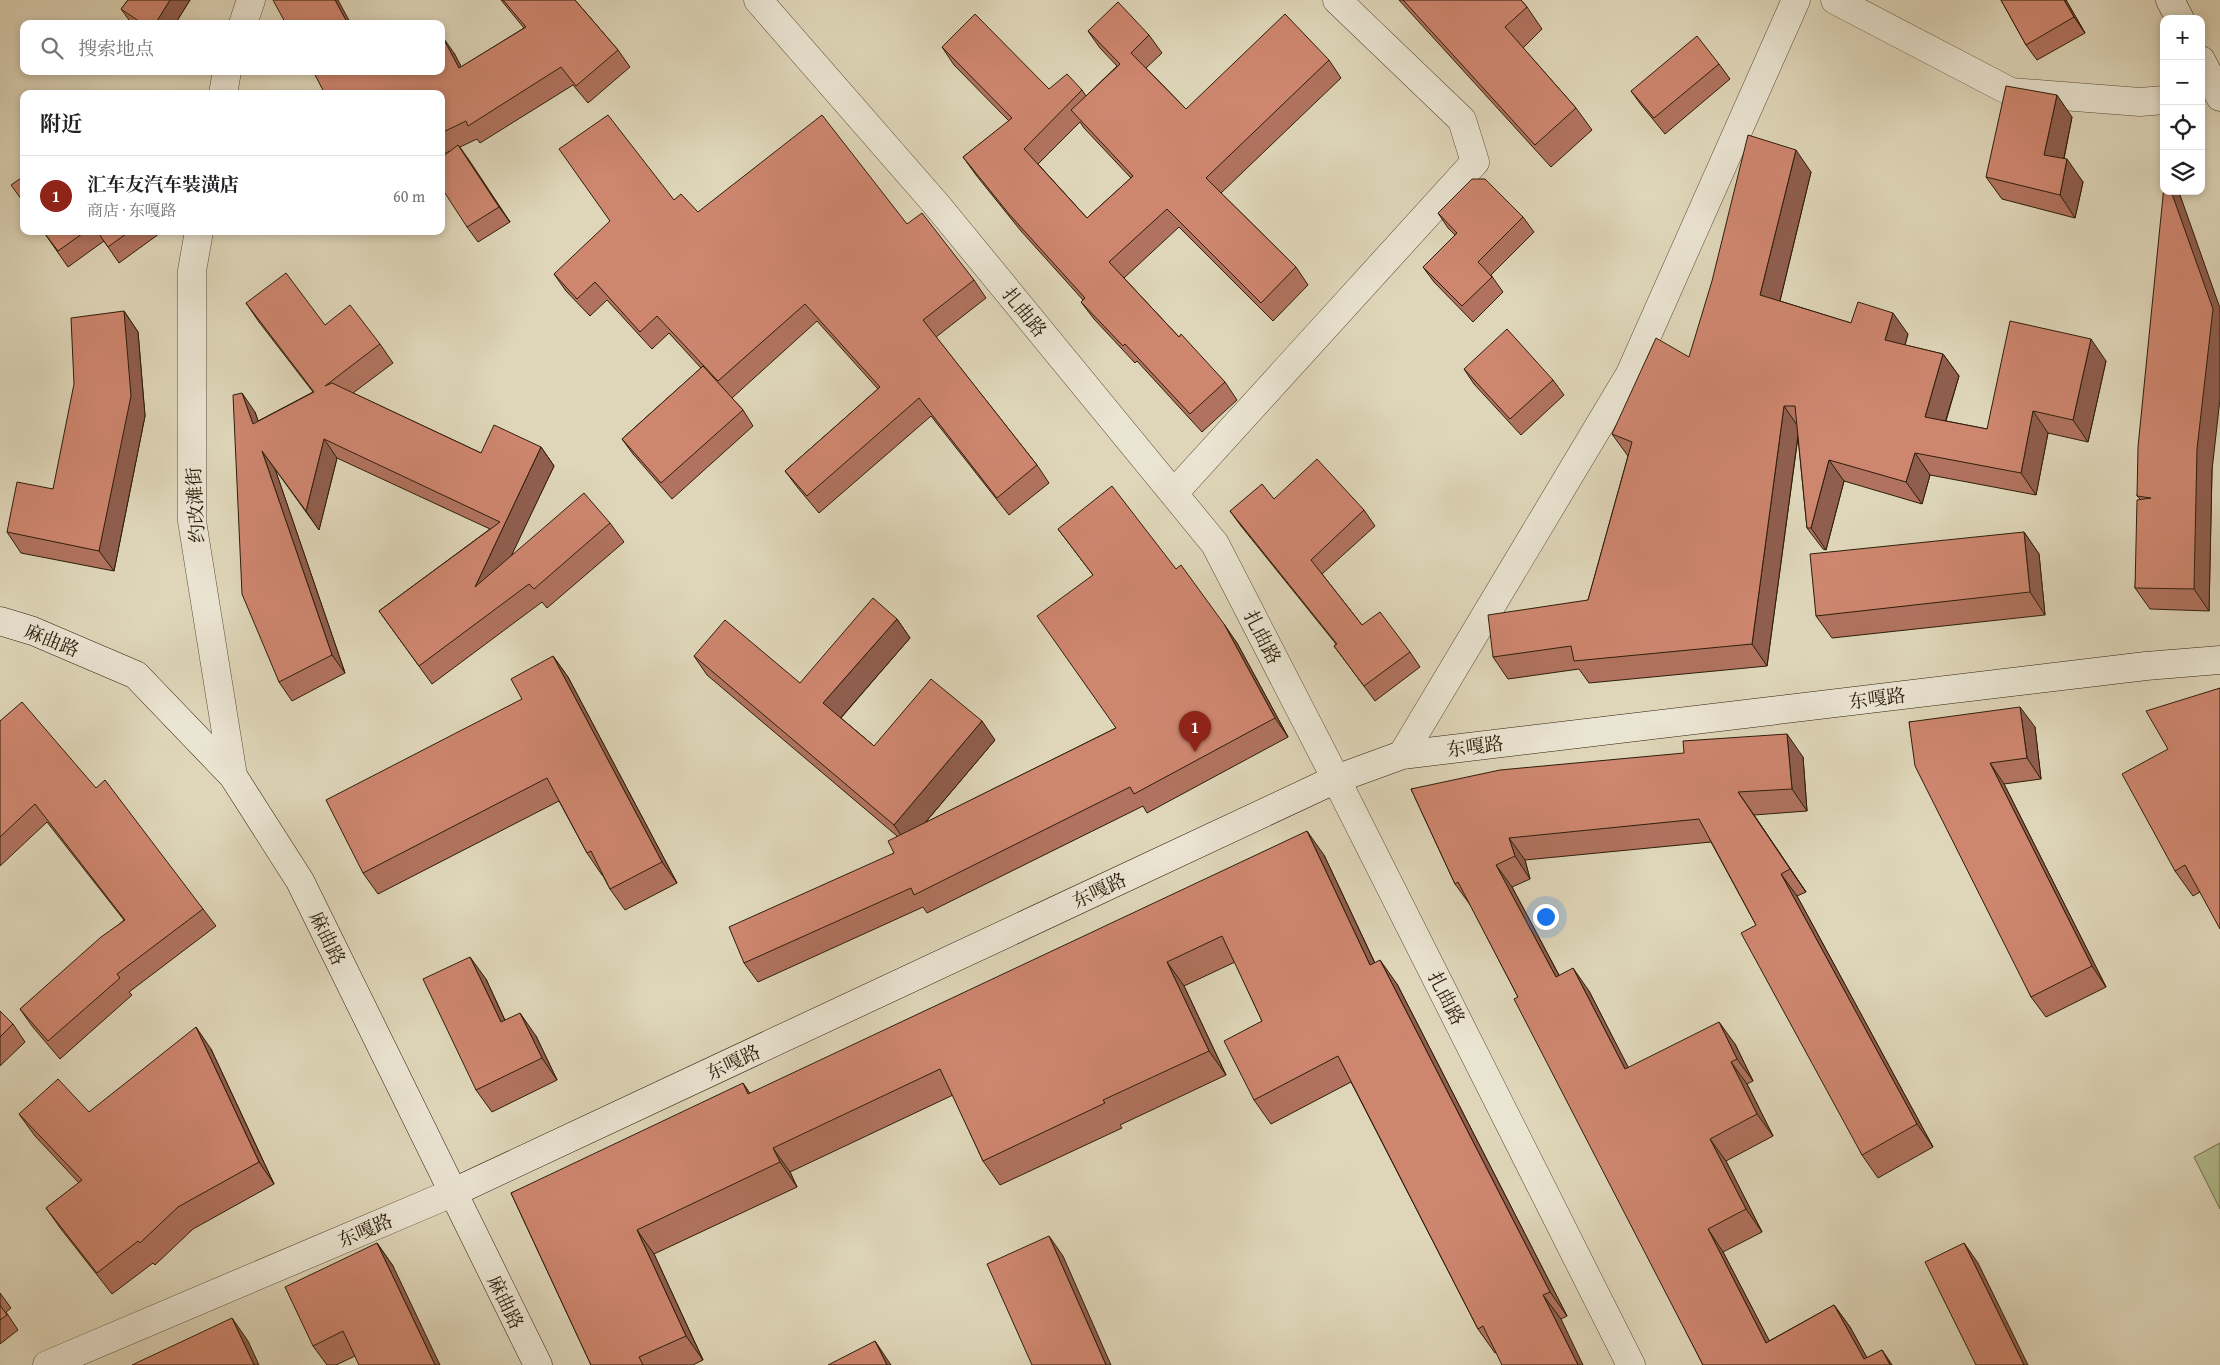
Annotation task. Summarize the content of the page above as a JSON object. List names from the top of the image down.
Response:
{
  "streets": {
    "street": [
      "扎曲路",
      "约改滩街",
      "麻曲路",
      "东嘎路"
    ]
  },
  "crossings": [
    ["扎曲路", "东嘎路"],
    ["约改滩街", "麻曲路"],
    ["麻曲路", "东嘎路"]
  ],
  "page": {
    "map_buttons": ["+", "−"],
    "search": "搜索地点",
    "heading": "附近",
    "list": [
      {
        "mark": "1",
        "name": "汇车友汽车装潢店",
        "note": "商店 · 东嘎路",
        "value": "60 m"
      }
    ],
    "pins": "1"
  }
}
